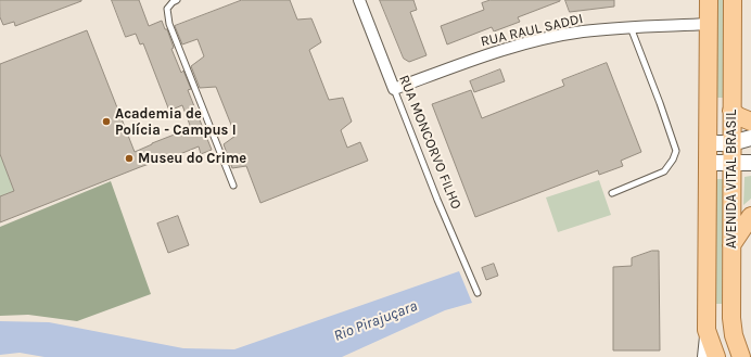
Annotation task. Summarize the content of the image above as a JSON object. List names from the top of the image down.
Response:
{
  "streets": {
    "main road": ["AVENIDA VITAL BRASIL"],
    "street": ["RUA RAUL SADDI", "RUA MONCORVO FILHO"]
  },
  "crossings": [
    ["RUA RAUL SADDI", "RUA MONCORVO FILHO"],
    ["RUA RAUL SADDI", "AVENIDA VITAL BRASIL"]
  ],
  "water": ["Rio Pirajuçara"],
  "places": ["Academia de Polícia - Campus I", "Museu do Crime"]
}
